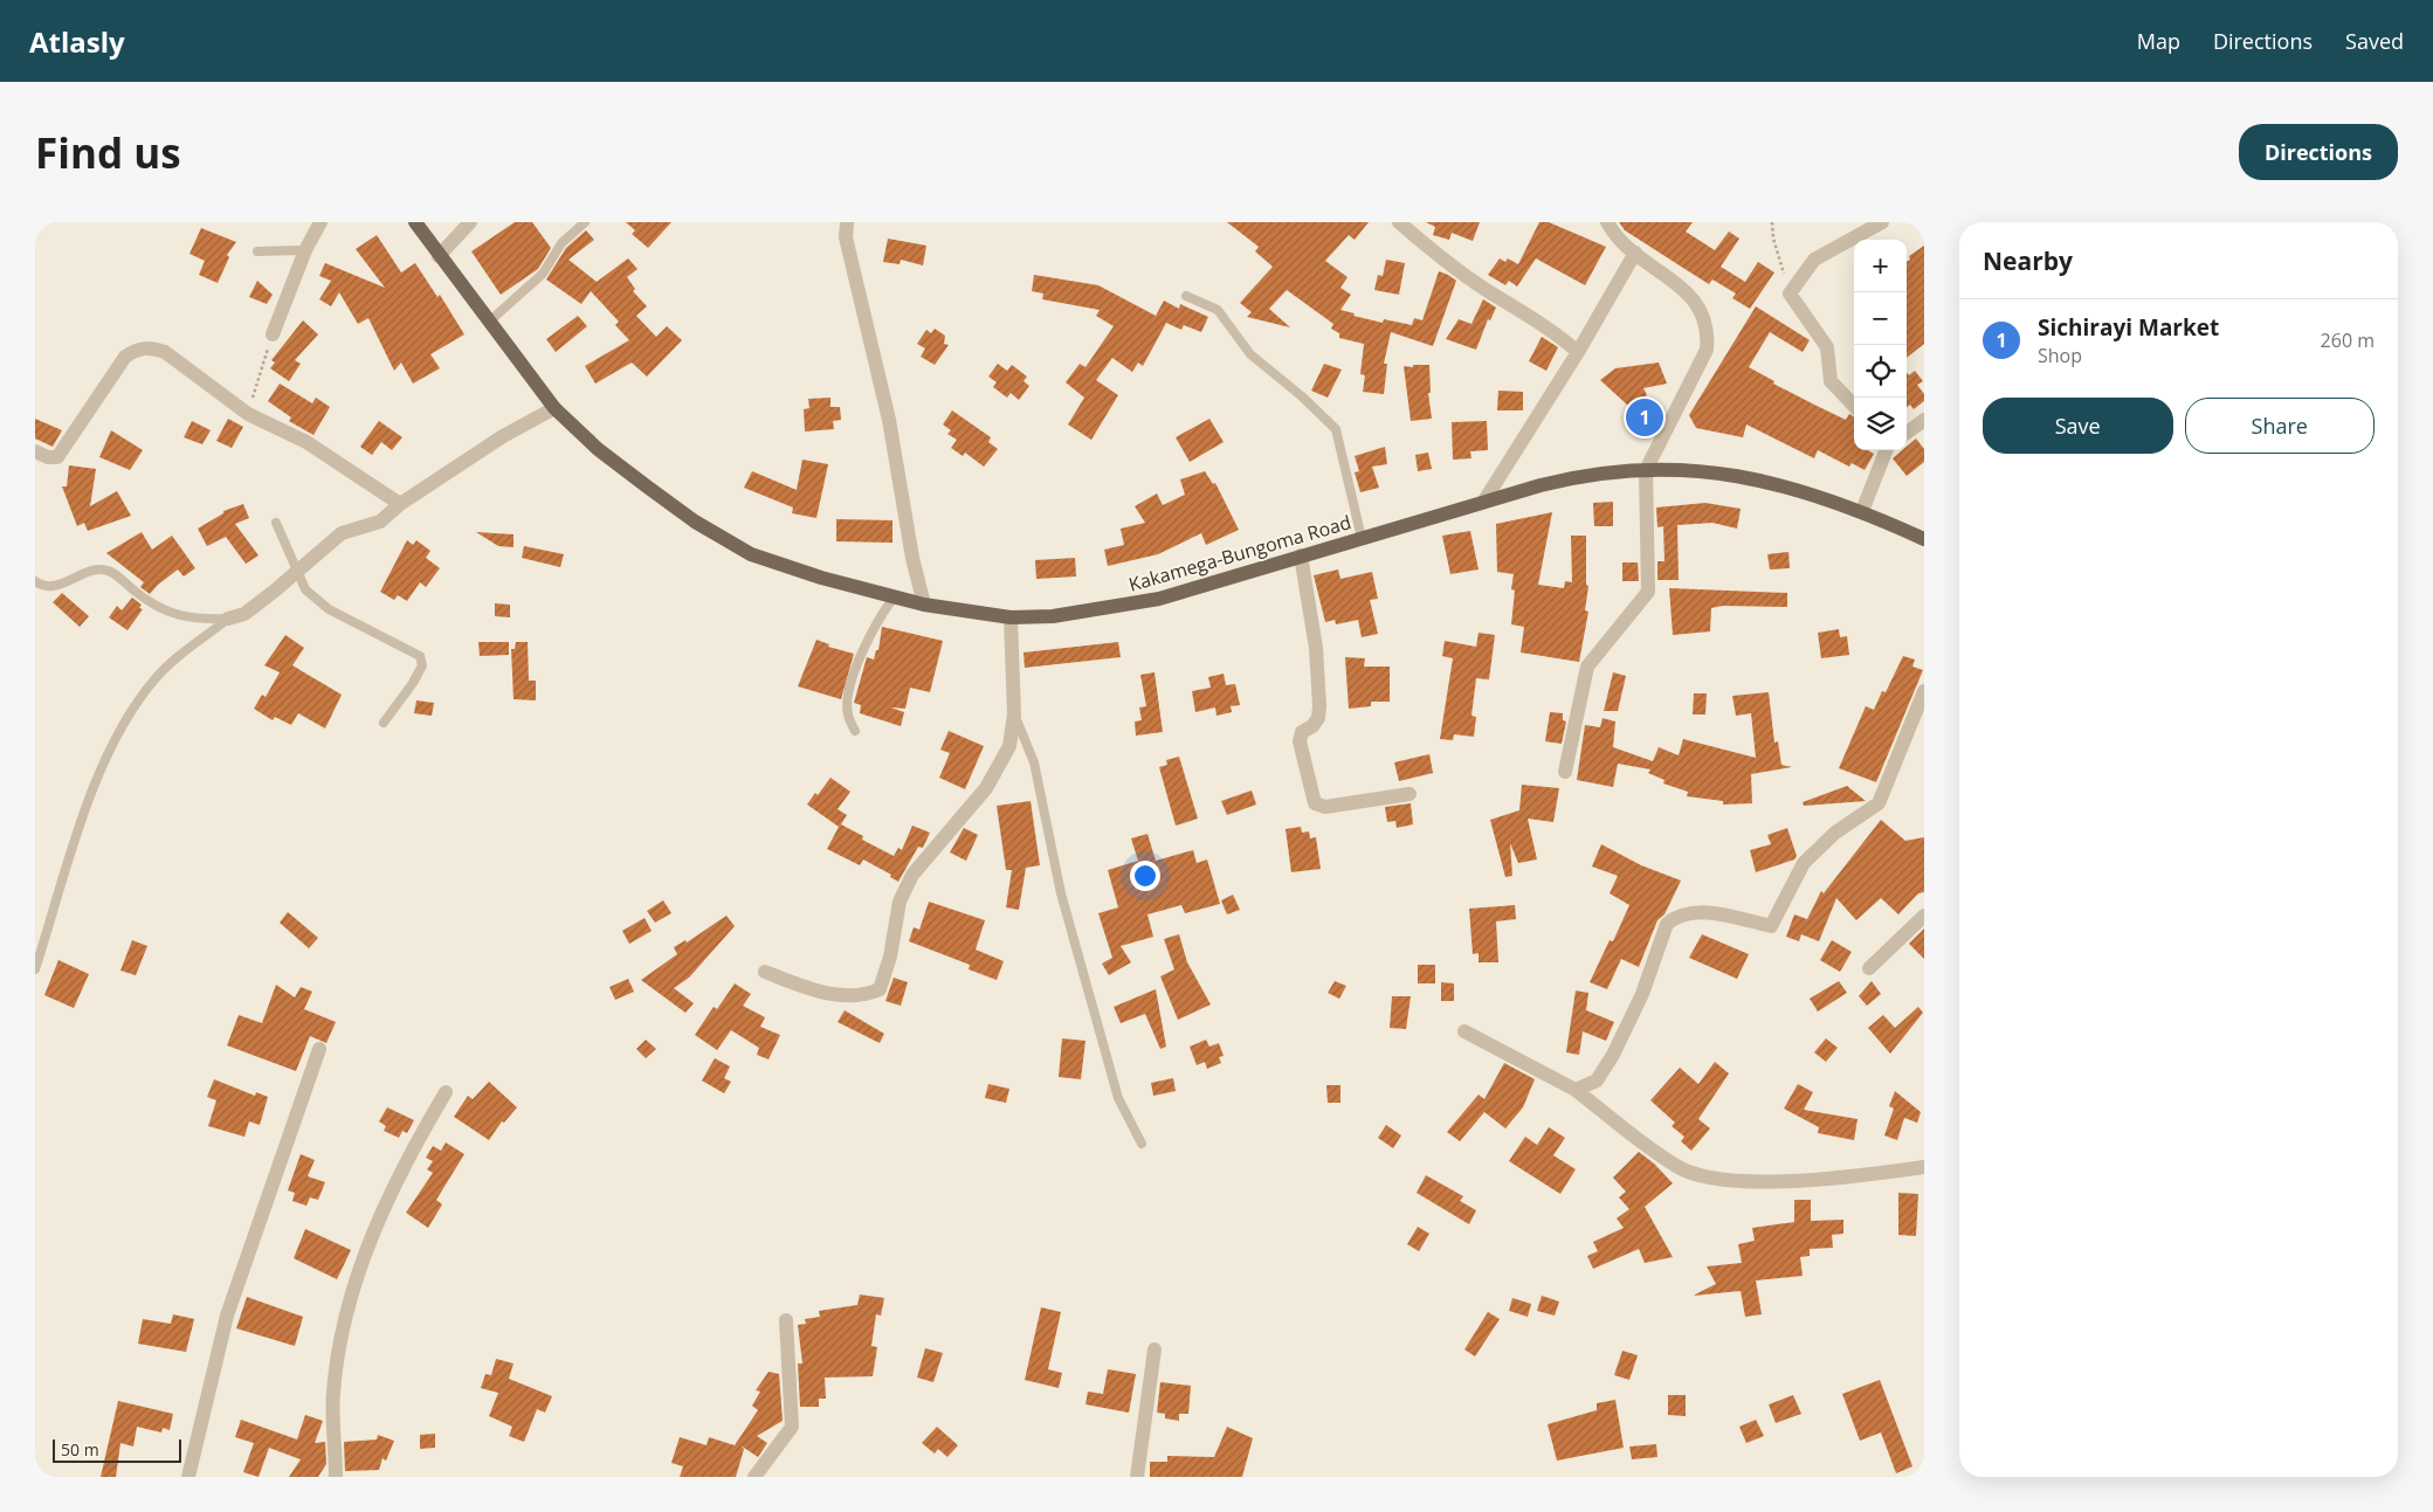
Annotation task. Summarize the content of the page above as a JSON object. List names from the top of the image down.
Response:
{
  "streets": {
    "main road": ["Kakamega-Bungoma Road"]
  },
  "scale_bar": "50 m",
  "page": {
    "header": "Atlasly",
    "nav": ["Map", "Directions", "Saved"],
    "buttons": [
      "Directions",
      ["Save", "Share"]
    ],
    "title": "Find us",
    "heading": "Nearby",
    "map_buttons": ["+", "−"],
    "list": [
      {
        "mark": "1",
        "name": "Sichirayi Market",
        "note": "Shop",
        "value": "260 m"
      }
    ],
    "pins": "1",
    "scale": "50 m"
  }
}
